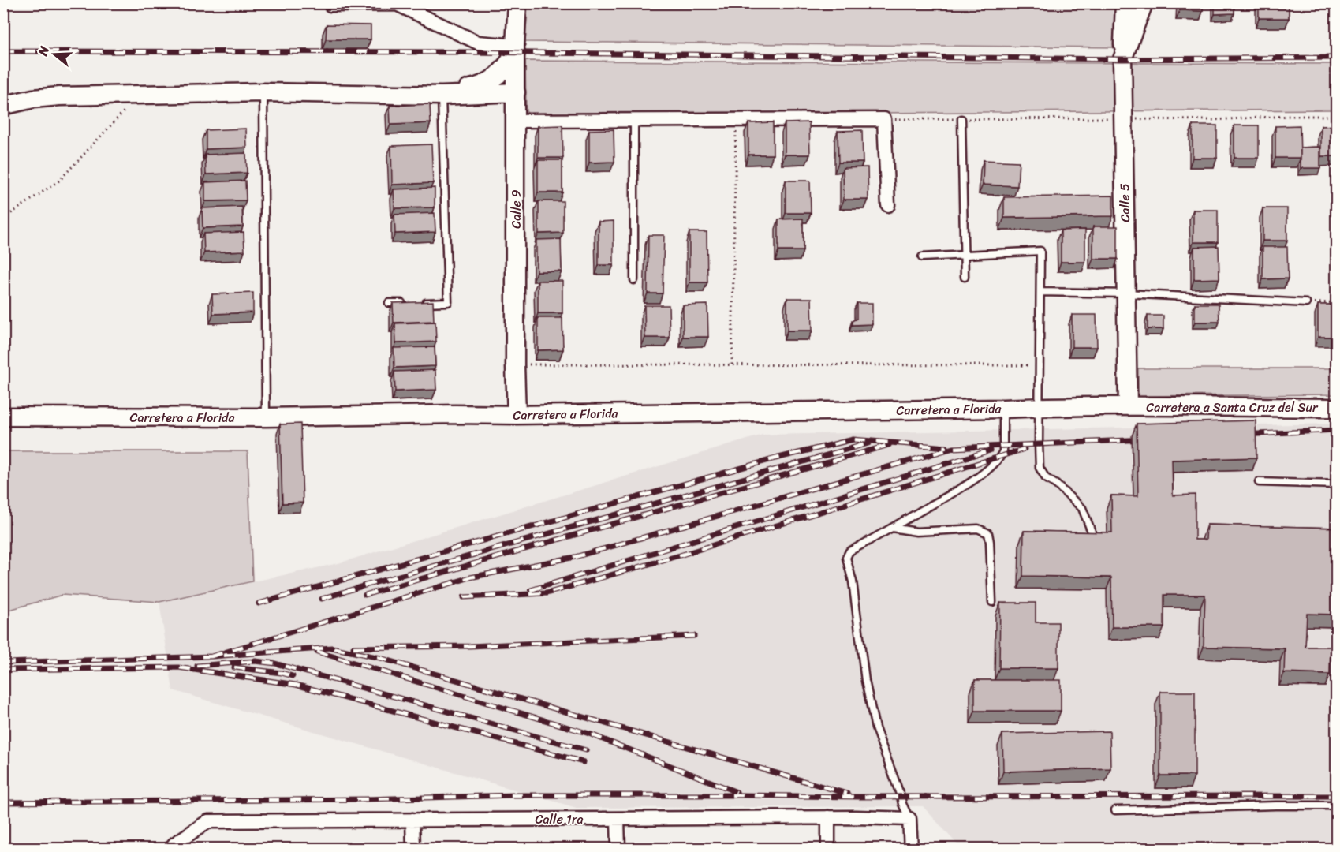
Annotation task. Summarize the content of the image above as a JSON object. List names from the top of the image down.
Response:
{
  "streets": {
    "main road": [
      "Calle 5",
      "Calle 9",
      "Carretera a Santa Cruz del Sur",
      "Carretera a Florida"
    ],
    "street": ["Calle 1ra"]
  },
  "crossings": [
    ["Calle 5", "Carretera a Santa Cruz del Sur"],
    ["Calle 5", "Carretera a Florida"],
    ["Calle 9", "Carretera a Florida"],
    ["Carretera a Santa Cruz del Sur", "Carretera a Florida"]
  ],
  "north": "left"
}
